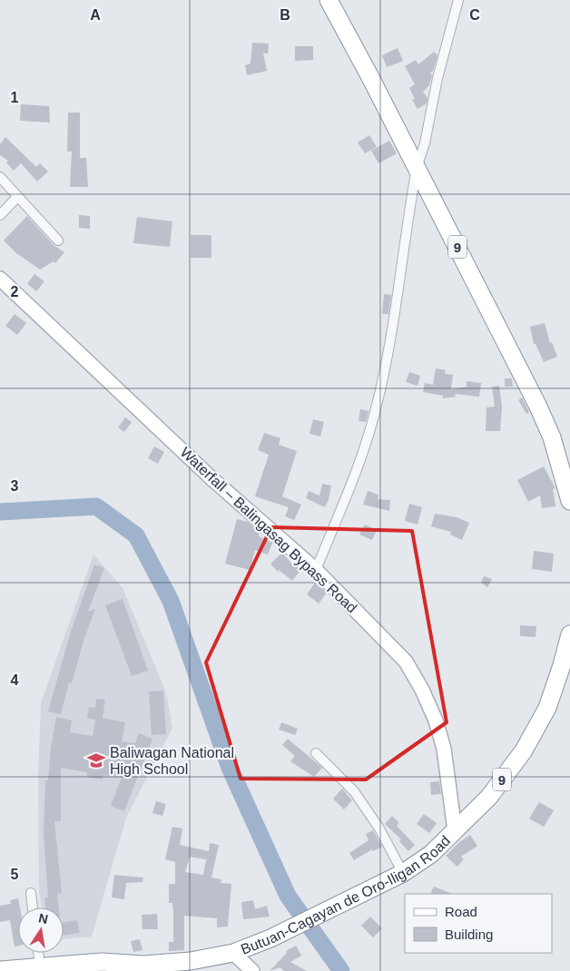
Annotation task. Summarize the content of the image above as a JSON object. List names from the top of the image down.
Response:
{
  "streets": {
    "highway": ["9", "Butuan-Cagayan de Oro-Iligan Road"],
    "main road": ["Waterfall ‒ Balingasag Bypass Road"]
  },
  "crossings": [
    ["Waterfall ‒ Balingasag Bypass Road", "Butuan-Cagayan de Oro-Iligan Road"]
  ],
  "places": {
    "school or university": ["Baliwagan National High School"]
  },
  "legend": ["Road", "Building"],
  "north": "top",
  "grid": {
    "columns": ["A", "B", "C"],
    "rows": [
      "1",
      "2",
      "3",
      "4",
      "5"
    ]
  }
}
